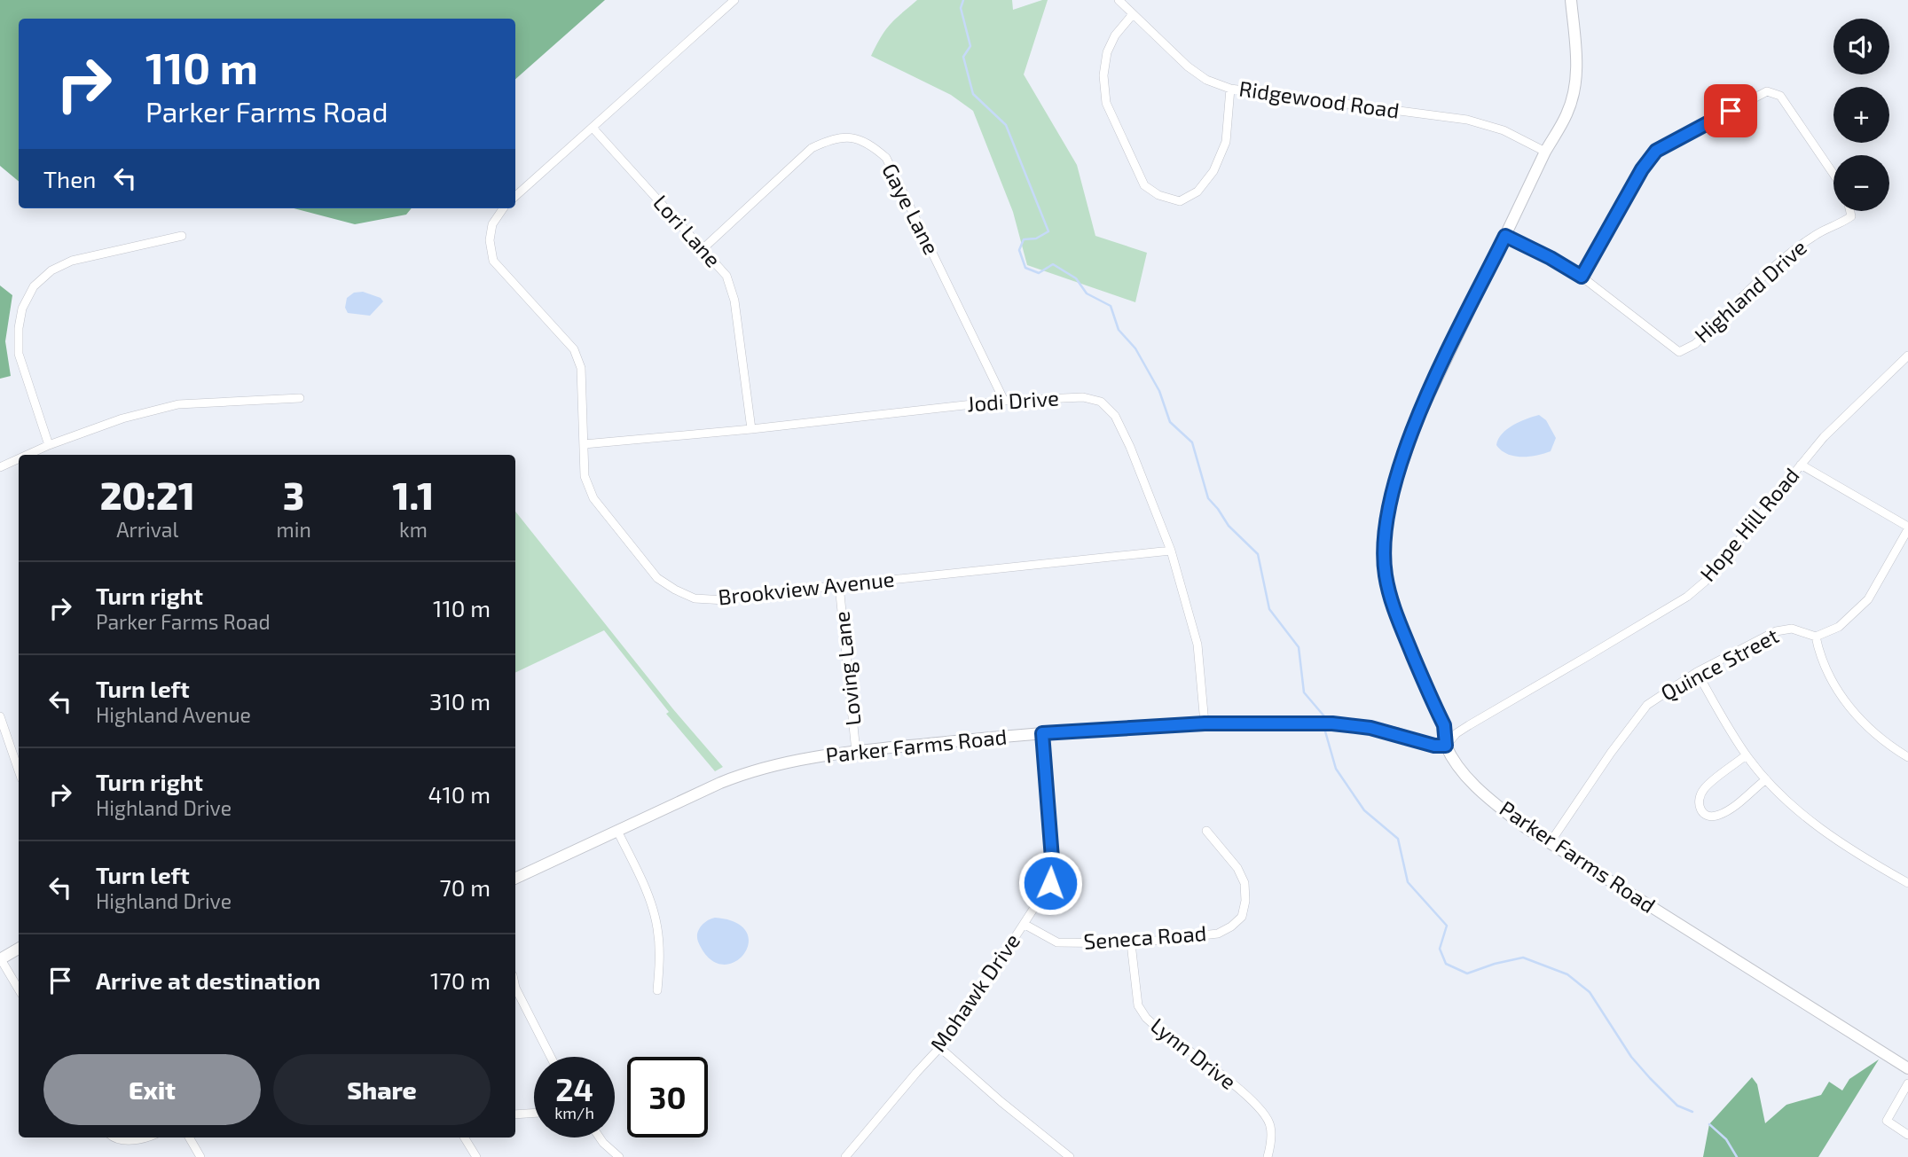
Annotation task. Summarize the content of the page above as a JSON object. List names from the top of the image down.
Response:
{
  "streets": {
    "street": [
      "Ridgewood Road",
      "Gaye Lane",
      "Lori Lane",
      "Highland Drive",
      "Jodi Drive",
      "Hope Hill Road",
      "Brookview Avenue",
      "Quince Street",
      "Loving Lane",
      "Parker Farms Road",
      "Seneca Road",
      "Mohawk Drive",
      "Lynn Drive"
    ]
  },
  "crossings": [
    ["Gaye Lane", "Lori Lane"],
    ["Gaye Lane", "Jodi Drive"],
    ["Lori Lane", "Jodi Drive"],
    ["Jodi Drive", "Brookview Avenue"],
    ["Jodi Drive", "Parker Farms Road"],
    ["Hope Hill Road", "Parker Farms Road"],
    ["Brookview Avenue", "Loving Lane"],
    ["Quince Street", "Parker Farms Road"],
    ["Loving Lane", "Parker Farms Road"],
    ["Parker Farms Road", "Mohawk Drive"],
    ["Seneca Road", "Mohawk Drive"],
    ["Seneca Road", "Lynn Drive"]
  ],
  "page": {
    "map_buttons": ["+", "−"],
    "turn": ["110 m", "Parker Farms Road"],
    "then": "Then",
    "eta": [
      "20:21",
      "Arrival",
      "3",
      "min",
      "1.1",
      "km"
    ],
    "list": [
      {
        "name": "Turn right",
        "note": "Parker Farms Road",
        "value": "110 m"
      },
      {
        "name": "Turn left",
        "note": "Highland Avenue",
        "value": "310 m"
      },
      {
        "name": "Turn right",
        "note": "Highland Drive",
        "value": "410 m"
      },
      {
        "name": "Turn left",
        "note": "Highland Drive",
        "value": "70 m"
      },
      {
        "name": "Arrive at destination",
        "value": "170 m"
      }
    ],
    "buttons": ["Exit", "Share"],
    "speed": "24 km/h",
    "limit": "30"
  }
}
